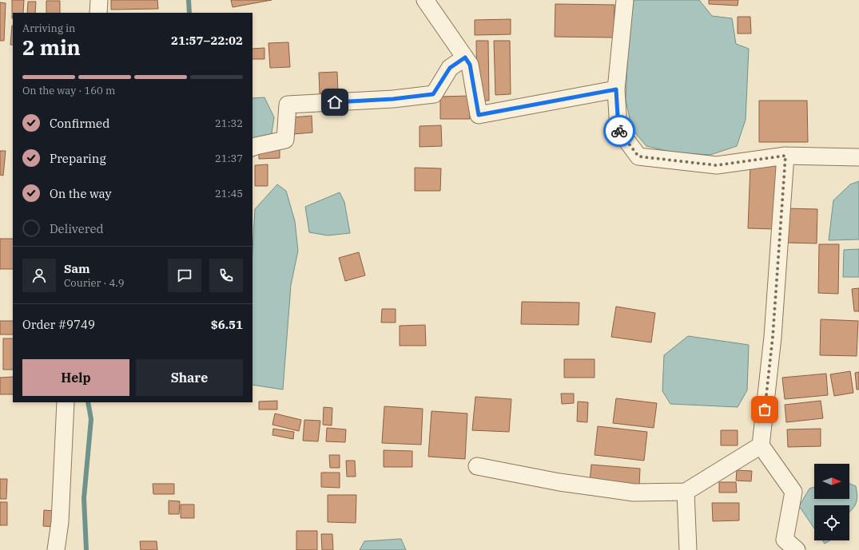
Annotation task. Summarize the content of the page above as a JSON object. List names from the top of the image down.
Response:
{
  "north": "right",
  "page": {
    "heading": ["2 min", "Arriving in", "21:57–22:02"],
    "panel": [
      "Sam",
      "Courier · 4.9",
      "Order #9749",
      "$6.51"
    ],
    "bar": "On the way · 160 m",
    "list": [
      ["Confirmed", "21:32"],
      ["Preparing", "21:37"],
      ["On the way", "21:45"],
      "Delivered"
    ],
    "buttons": ["Help", "Share"]
  }
}
